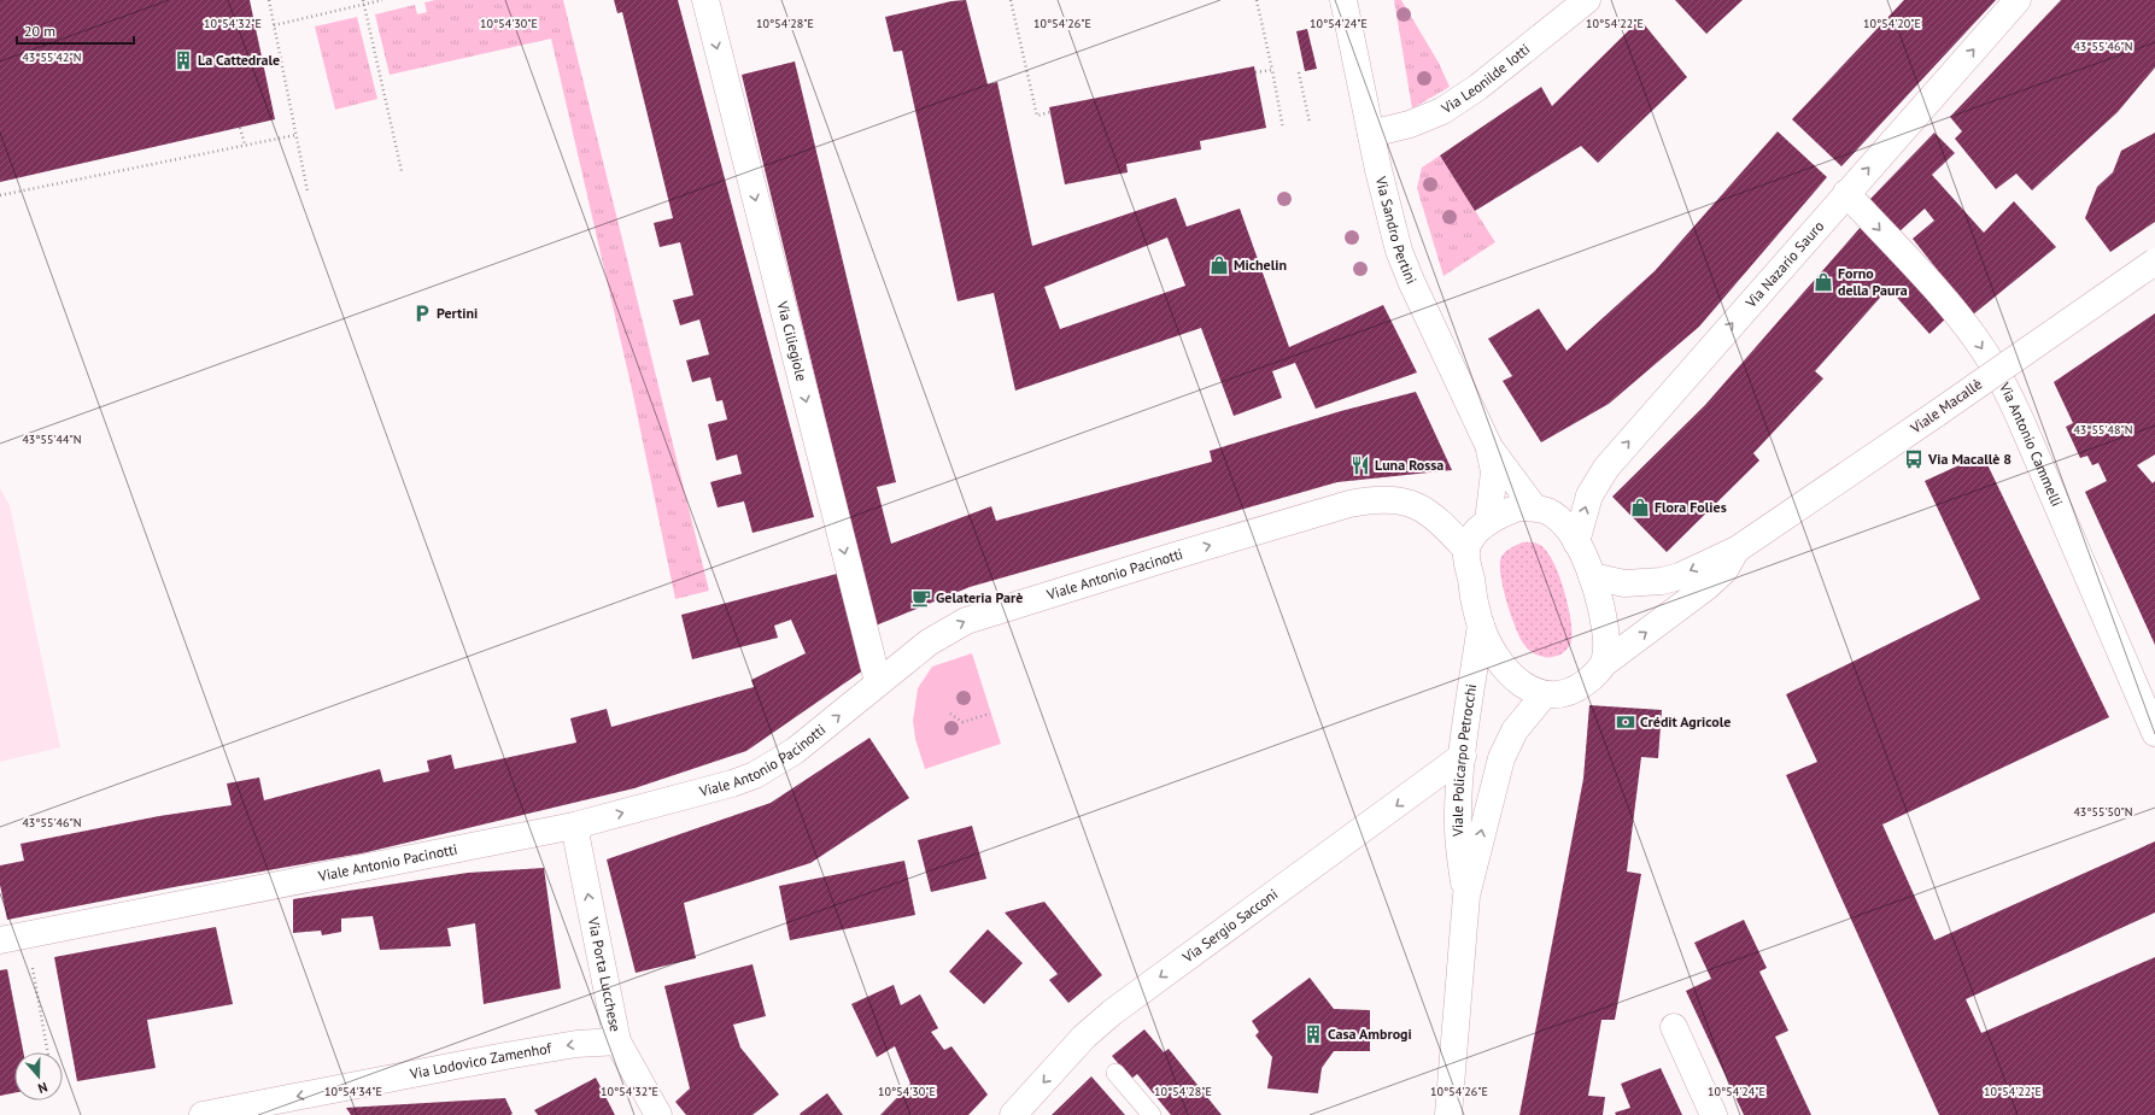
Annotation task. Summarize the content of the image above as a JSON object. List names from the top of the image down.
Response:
{
  "streets": {
    "street": [
      "Via Leonilde Iotti",
      "Via Sandro Pertini",
      "Via Nazario Sauro",
      "Via Ciliegiole",
      "Viale Macallè",
      "Via Antonio Cammelli",
      "Viale Antonio Pacinotti",
      "Viale Policarpo Petrocchi",
      "Via Sergio Sacconi",
      "Via Porta Lucchese",
      "Via Lodovico Zamenhof"
    ]
  },
  "crossings": [
    ["Via Leonilde Iotti", "Via Sandro Pertini"],
    ["Via Sandro Pertini", "Via Nazario Sauro"],
    ["Via Sandro Pertini", "Viale Macallè"],
    ["Via Sandro Pertini", "Viale Antonio Pacinotti"],
    ["Via Sandro Pertini", "Viale Policarpo Petrocchi"],
    ["Via Nazario Sauro", "Viale Macallè"],
    ["Via Nazario Sauro", "Via Antonio Cammelli"],
    ["Via Nazario Sauro", "Viale Antonio Pacinotti"],
    ["Via Nazario Sauro", "Viale Policarpo Petrocchi"],
    ["Via Ciliegiole", "Viale Antonio Pacinotti"],
    ["Viale Macallè", "Viale Antonio Pacinotti"],
    ["Viale Macallè", "Viale Policarpo Petrocchi"],
    ["Viale Antonio Pacinotti", "Viale Policarpo Petrocchi"],
    ["Viale Antonio Pacinotti", "Via Porta Lucchese"],
    ["Viale Policarpo Petrocchi", "Via Sergio Sacconi"],
    ["Via Porta Lucchese", "Via Lodovico Zamenhof"]
  ],
  "one_way": [
    "Via Nazario Sauro",
    "Via Ciliegiole",
    "Via Antonio Cammelli",
    "Viale Antonio Pacinotti",
    "Via Sergio Sacconi",
    "Via Porta Lucchese",
    "Via Lodovico Zamenhof"
  ],
  "places": {
    "building": ["La Cattedrale", "Casa Ambrogi"],
    "shop": ["Michelin", "Forno della Paura", "Flora Folies"],
    "parking": ["Pertini"],
    "bus stop": ["Via Macallè 8"],
    "restaurant": ["Luna Rossa"],
    "cafe": ["Gelateria Parè"],
    "bank": ["Crédit Agricole"]
  },
  "scale_bar": "20 m",
  "north": "bottom",
  "coordinates": [
    "10°54'32\"E",
    "10°54'30\"E",
    "10°54'28\"E",
    "10°54'26\"E",
    "10°54'24\"E",
    "10°54'22\"E",
    "10°54'20\"E",
    "43°55'46\"N",
    "43°55'42\"N",
    "43°55'48\"N",
    "43°55'44\"N",
    "43°55'50\"N",
    "10°54'34\"E"
  ]
}
